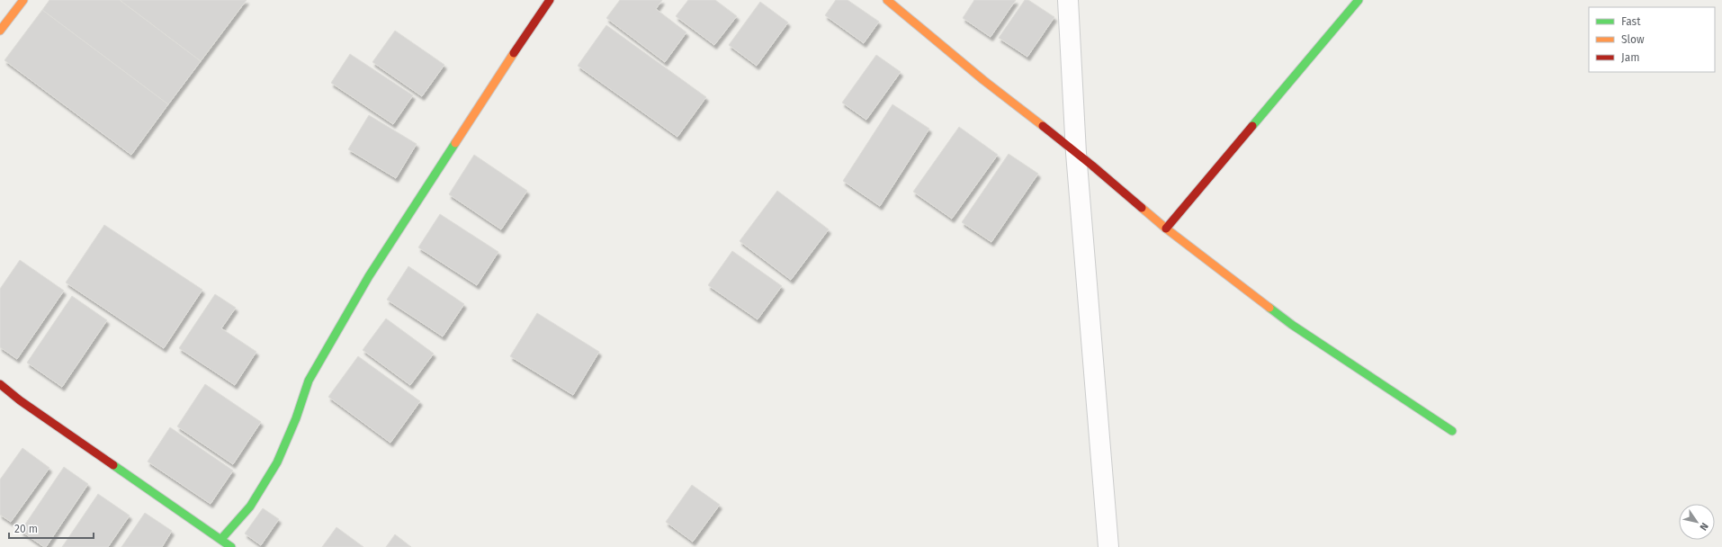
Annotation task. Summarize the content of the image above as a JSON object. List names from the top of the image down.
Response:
{
  "legend": ["Fast", "Slow", "Jam"],
  "scale_bar": "20 m",
  "north": "bottom right"
}
